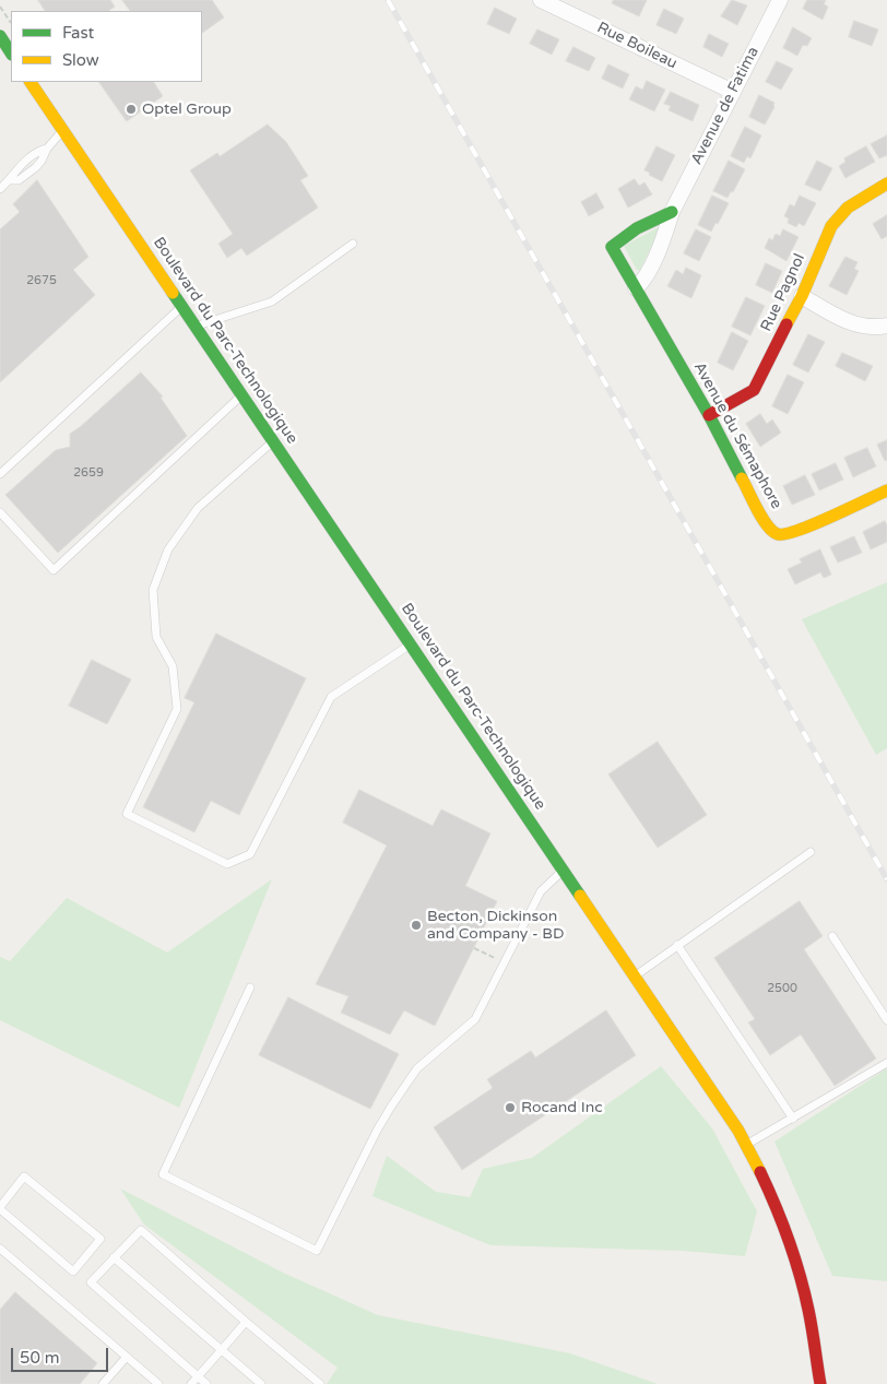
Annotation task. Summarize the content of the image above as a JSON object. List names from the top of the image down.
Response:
{
  "streets": {
    "street": [
      "Rue Boileau",
      "Avenue de Fatima",
      "Rue Pagnol",
      "Boulevard du Parc-Technologique",
      "Avenue du Sémaphore"
    ]
  },
  "crossings": [
    ["Rue Boileau", "Avenue de Fatima"],
    ["Avenue de Fatima", "Avenue du Sémaphore"],
    ["Rue Pagnol", "Avenue du Sémaphore"]
  ],
  "places": ["Optel Group", "Becton, Dickinson and Company - BD", "Rocand Inc"],
  "house_numbers": ["2675", "2659", "2500"],
  "legend": ["Fast", "Slow"],
  "scale_bar": "50 m"
}
